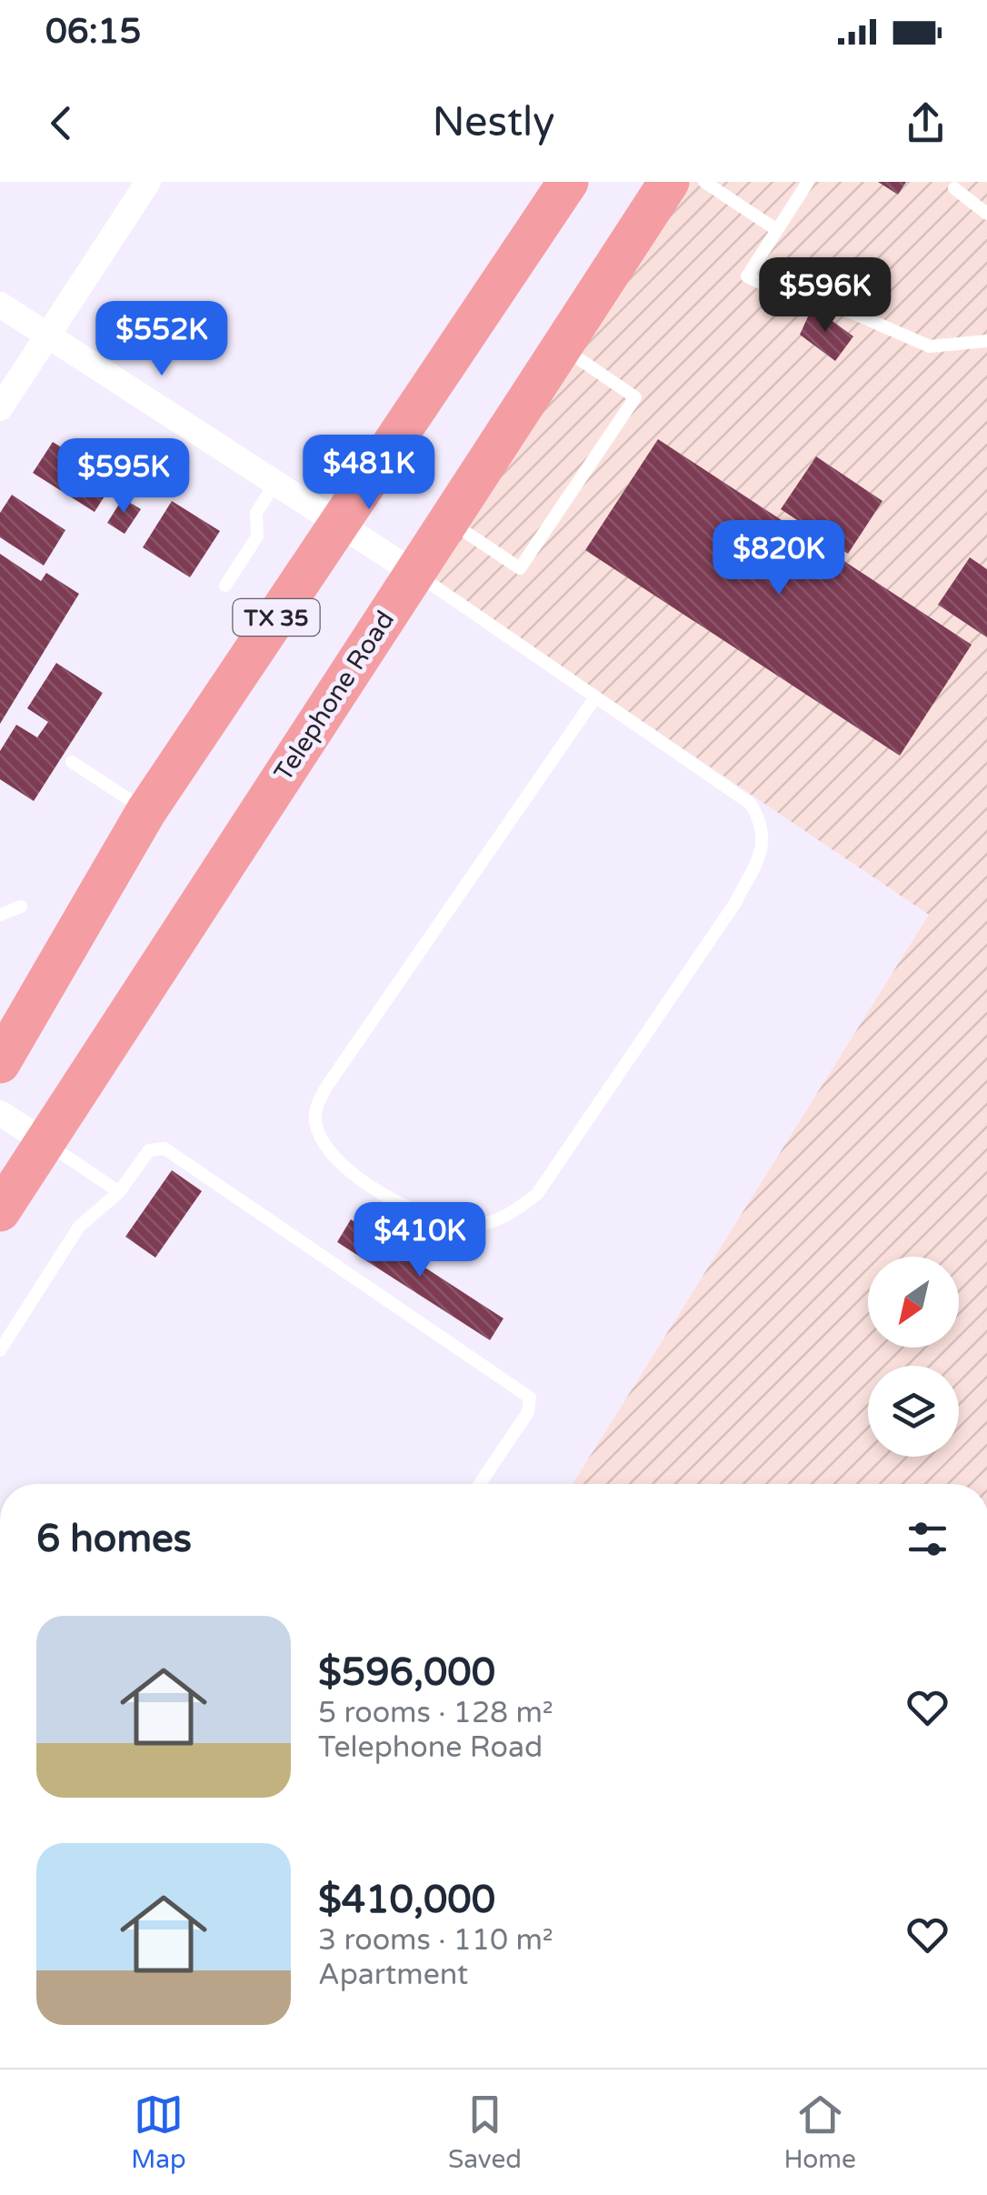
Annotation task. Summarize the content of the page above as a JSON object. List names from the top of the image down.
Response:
{
  "streets": {
    "main road": ["TX 35", "Telephone Road"]
  },
  "north": "bottom left",
  "page": {
    "status": "06:15",
    "header": "Nestly",
    "price": [
      "$596K",
      "$552K",
      "$481K",
      "$595K",
      "$820K",
      "$410K"
    ],
    "heading": "6 homes",
    "list": [
      {
        "name": "$596,000",
        "note": "5 rooms · 128 m² · Telephone Road"
      },
      {
        "name": "$410,000",
        "note": "3 rooms · 110 m² · Apartment"
      }
    ],
    "tabs": ["Map", "Saved", "Home"]
  }
}
